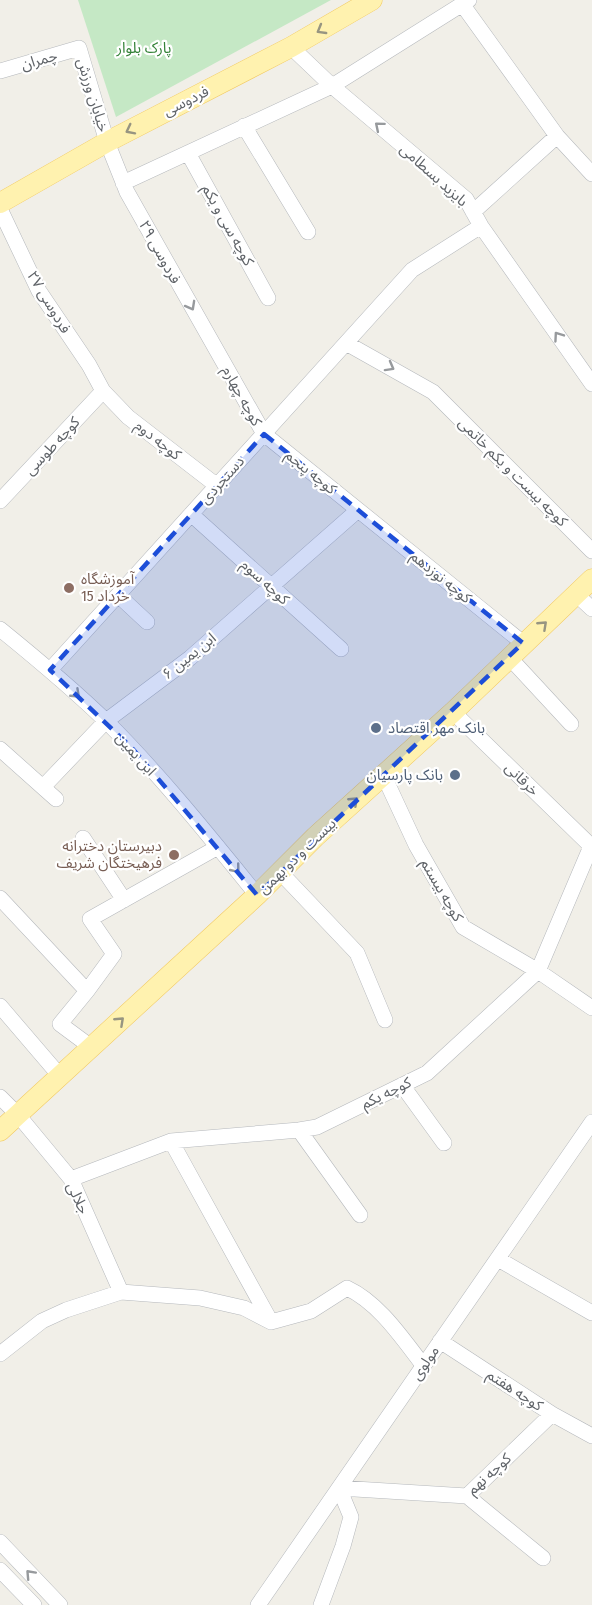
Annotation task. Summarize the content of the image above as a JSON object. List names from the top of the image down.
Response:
{
  "streets": {
    "main road": ["فردوسی", "بیست و دو بهمن"],
    "street": [
      "چمران",
      "خیابان ورزش",
      "بایزید بسطامی",
      "کوچه سی و یکم",
      "فردوسی ۲۹",
      "فردوسی ۲۷",
      "کوچه چهارم",
      "کوچه دوم",
      "کوچه طوسی",
      "کوچه پنجم",
      "کوچه بیست و یکم خاتمی",
      "دستجردی",
      "کوچه نوزدهم",
      "کوچه سوم",
      "ابن یمین ۶",
      "ابن یمین",
      "خرقانی",
      "کوچه بیستم",
      "کوچه یکم",
      "جلالی",
      "مولوی",
      "کوچه هفتم",
      "کوچه نهم"
    ]
  },
  "crossings": [
    ["چمران", "خیابان ورزش"],
    ["خیابان ورزش", "فردوسی"],
    ["خیابان ورزش", "فردوسی ۲۹"],
    ["فردوسی", "بایزید بسطامی"],
    ["فردوسی", "فردوسی ۲۹"],
    ["بایزید بسطامی", "دستجردی"],
    ["فردوسی ۲۹", "کوچه چهارم"],
    ["فردوسی ۲۷", "کوچه دوم"],
    ["فردوسی ۲۷", "کوچه طوسی"],
    ["کوچه چهارم", "کوچه پنجم"],
    ["کوچه چهارم", "دستجردی"],
    ["کوچه دوم", "کوچه طوسی"],
    ["کوچه دوم", "دستجردی"],
    ["کوچه پنجم", "دستجردی"],
    ["کوچه پنجم", "کوچه نوزدهم"],
    ["کوچه بیست و یکم خاتمی", "دستجردی"],
    ["دستجردی", "کوچه سوم"],
    ["دستجردی", "ابن یمین"],
    ["کوچه نوزدهم", "بیست و دو بهمن"],
    ["کوچه سوم", "ابن یمین ۶"],
    ["ابن یمین ۶", "ابن یمین"],
    ["ابن یمین", "بیست و دو بهمن"],
    ["خرقانی", "بیست و دو بهمن"],
    ["خرقانی", "کوچه یکم"],
    ["بیست و دو بهمن", "کوچه بیستم"],
    ["بیست و دو بهمن", "جلالی"],
    ["کوچه بیستم", "کوچه یکم"],
    ["کوچه یکم", "جلالی"],
    ["مولوی", "کوچه هفتم"],
    ["مولوی", "کوچه نهم"],
    ["کوچه هفتم", "کوچه نهم"]
  ],
  "one_way": [
    "فردوسی",
    "فردوسی ۲۹",
    "کوچه بیست و یکم خاتمی",
    "بیست و دو بهمن"
  ],
  "parks": ["پارک بلوار"],
  "places": [
    "آموزشگاه 15 خرداد",
    "بانک مهر اقتصاد",
    "بانک پارسیان",
    "دبیرستان دخترانه فرهیختگان شریف"
  ]
}
